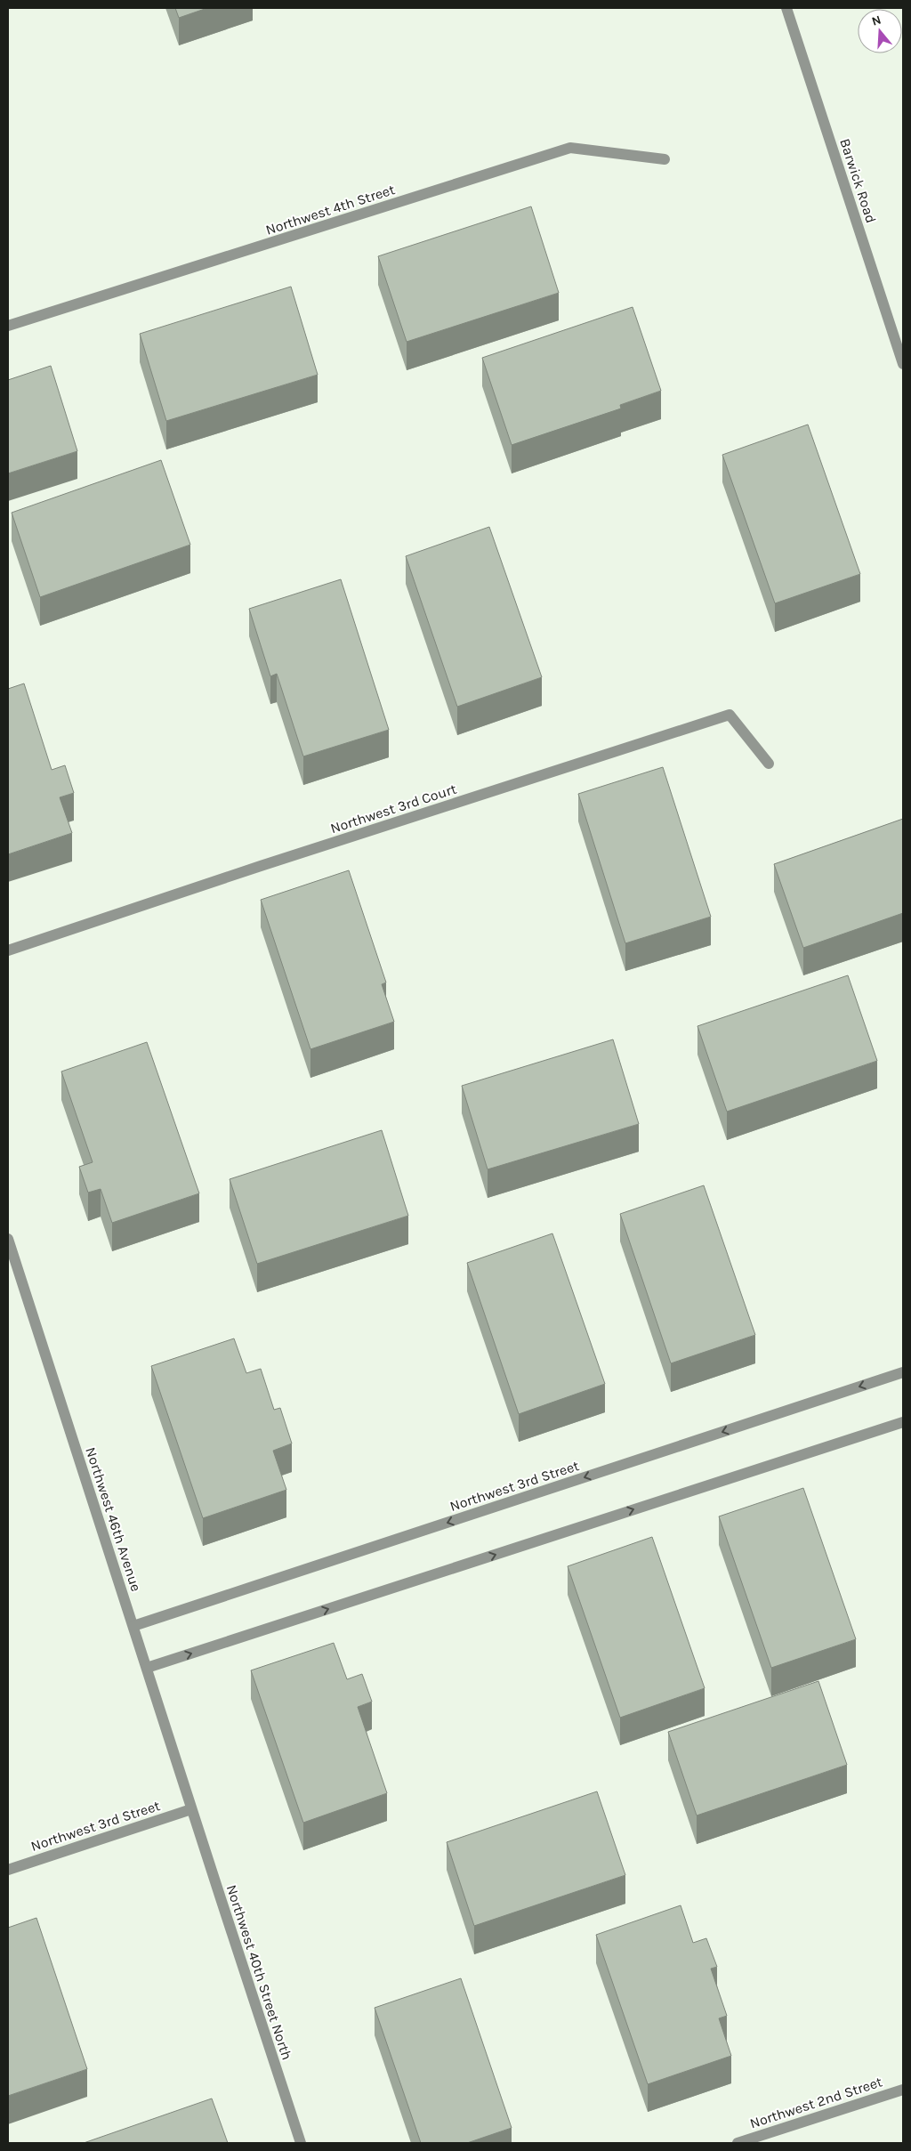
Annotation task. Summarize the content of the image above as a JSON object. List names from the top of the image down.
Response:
{
  "streets": {
    "street": [
      "Barwick Road",
      "Northwest 4th Street",
      "Northwest 3rd Court",
      "Northwest 3rd Street",
      "Northwest 46th Avenue",
      "Northwest 40th Street North",
      "Northwest 2nd Street"
    ]
  },
  "crossings": [
    ["Northwest 3rd Street", "Northwest 46th Avenue"],
    ["Northwest 3rd Street", "Northwest 40th Street North"],
    ["Northwest 46th Avenue", "Northwest 40th Street North"]
  ],
  "north": "top"
}
